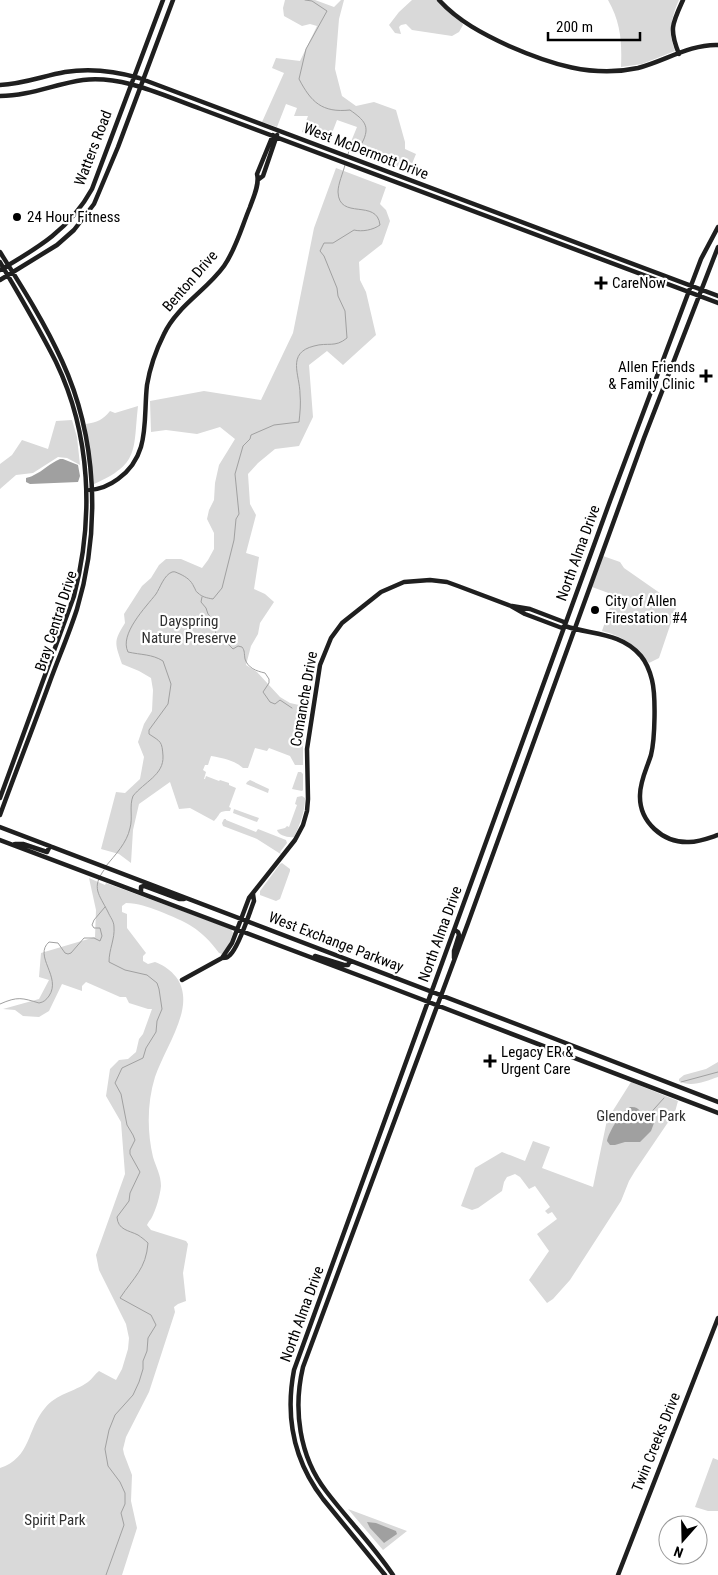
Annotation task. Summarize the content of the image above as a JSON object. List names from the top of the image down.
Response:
{
  "streets": {
    "main road": [
      "Watters Road",
      "West McDermott Drive",
      "Benton Drive",
      "North Alma Drive",
      "Bray Central Drive",
      "Comanche Drive",
      "West Exchange Parkway",
      "Twin Creeks Drive"
    ]
  },
  "crossings": [
    ["Watters Road", "West McDermott Drive"],
    ["Watters Road", "Bray Central Drive"],
    ["West McDermott Drive", "Benton Drive"],
    ["West McDermott Drive", "North Alma Drive"],
    ["Benton Drive", "Bray Central Drive"],
    ["North Alma Drive", "Comanche Drive"],
    ["North Alma Drive", "West Exchange Parkway"],
    ["Comanche Drive", "West Exchange Parkway"]
  ],
  "parks": ["Dayspring Nature Preserve", "Glendover Park", "Spirit Park"],
  "places": {
    "other": ["24 Hour Fitness", "City of Allen Firestation #4"],
    "health": ["CareNow", "Allen Friends & Family Clinic", "Legacy ER & Urgent Care"]
  },
  "scale_bar": "200 m",
  "north": "bottom"
}
